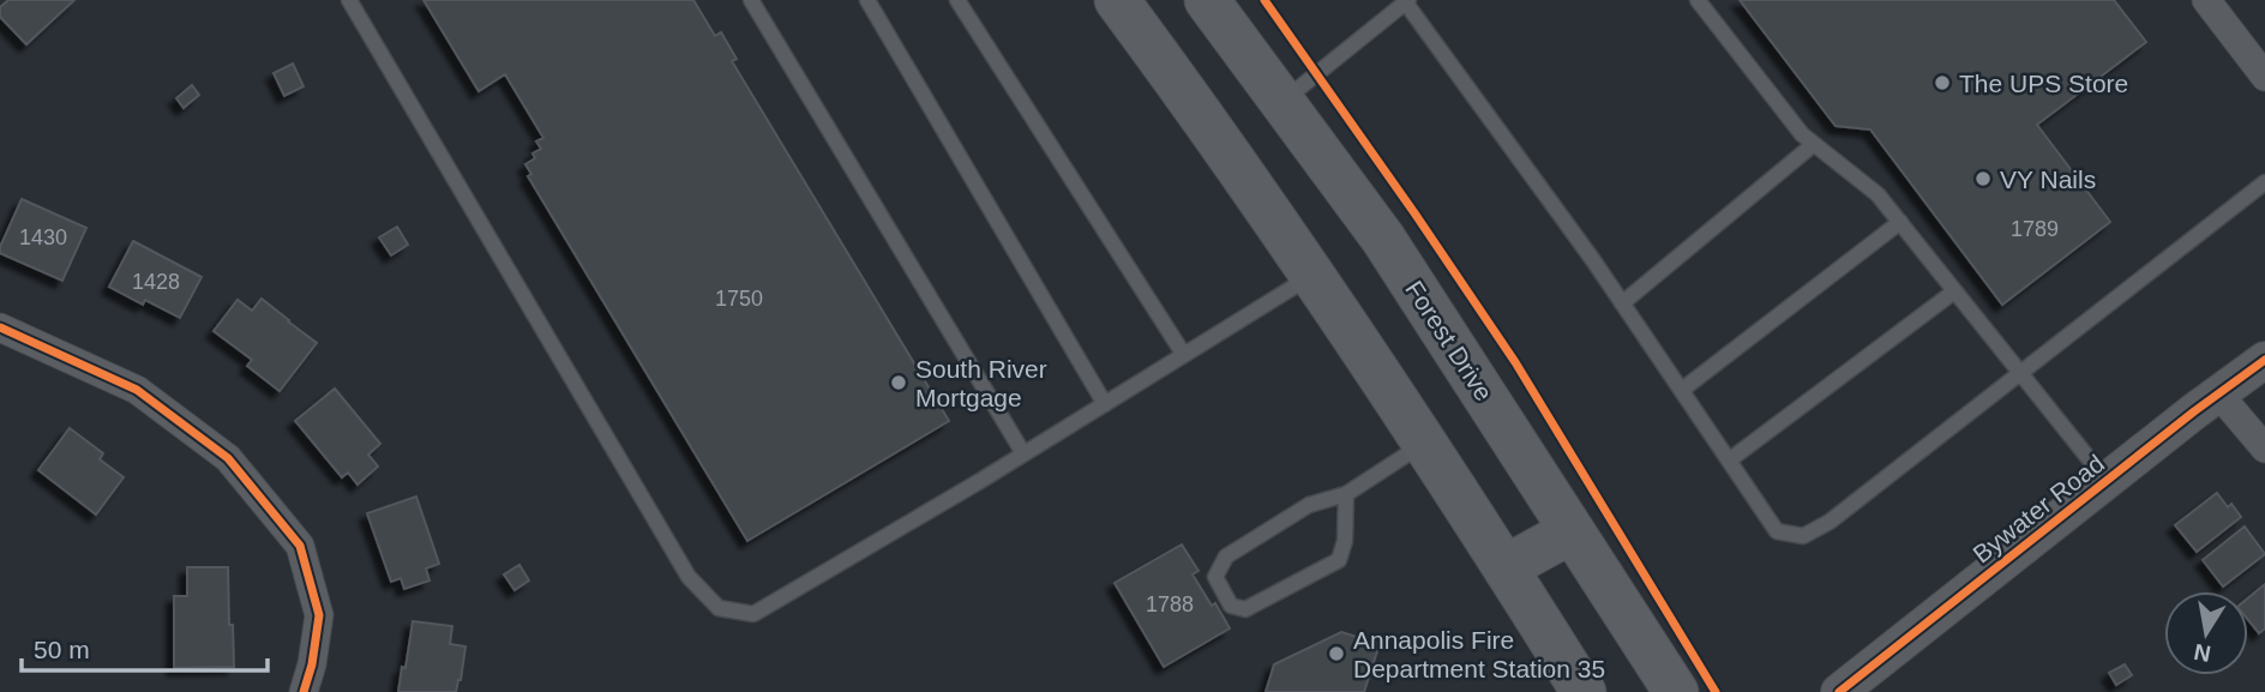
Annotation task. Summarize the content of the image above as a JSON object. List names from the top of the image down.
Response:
{
  "streets": {
    "main road": ["Forest Drive"],
    "street": ["Bywater Road"]
  },
  "places": [
    "The UPS Store",
    "VY Nails",
    "South River Mortgage",
    "Annapolis Fire Department Station 35"
  ],
  "house_numbers": [
    "1789",
    "1430",
    "1428",
    "1750",
    "1788"
  ],
  "scale_bar": "50 m",
  "north": "bottom"
}
